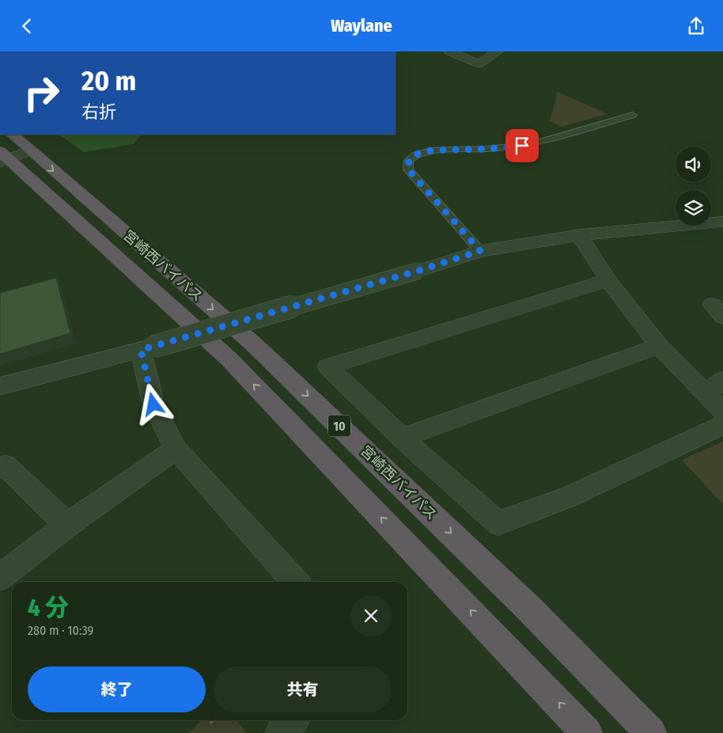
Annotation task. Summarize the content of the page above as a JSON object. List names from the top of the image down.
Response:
{
  "streets": {
    "highway": ["宮崎西バイパス", "10"]
  },
  "page": {
    "header": "Waylane",
    "turn": ["20 m", "右折"],
    "heading": ["4 分", "280 m · 10:39"],
    "buttons": ["終了", "共有"]
  }
}
